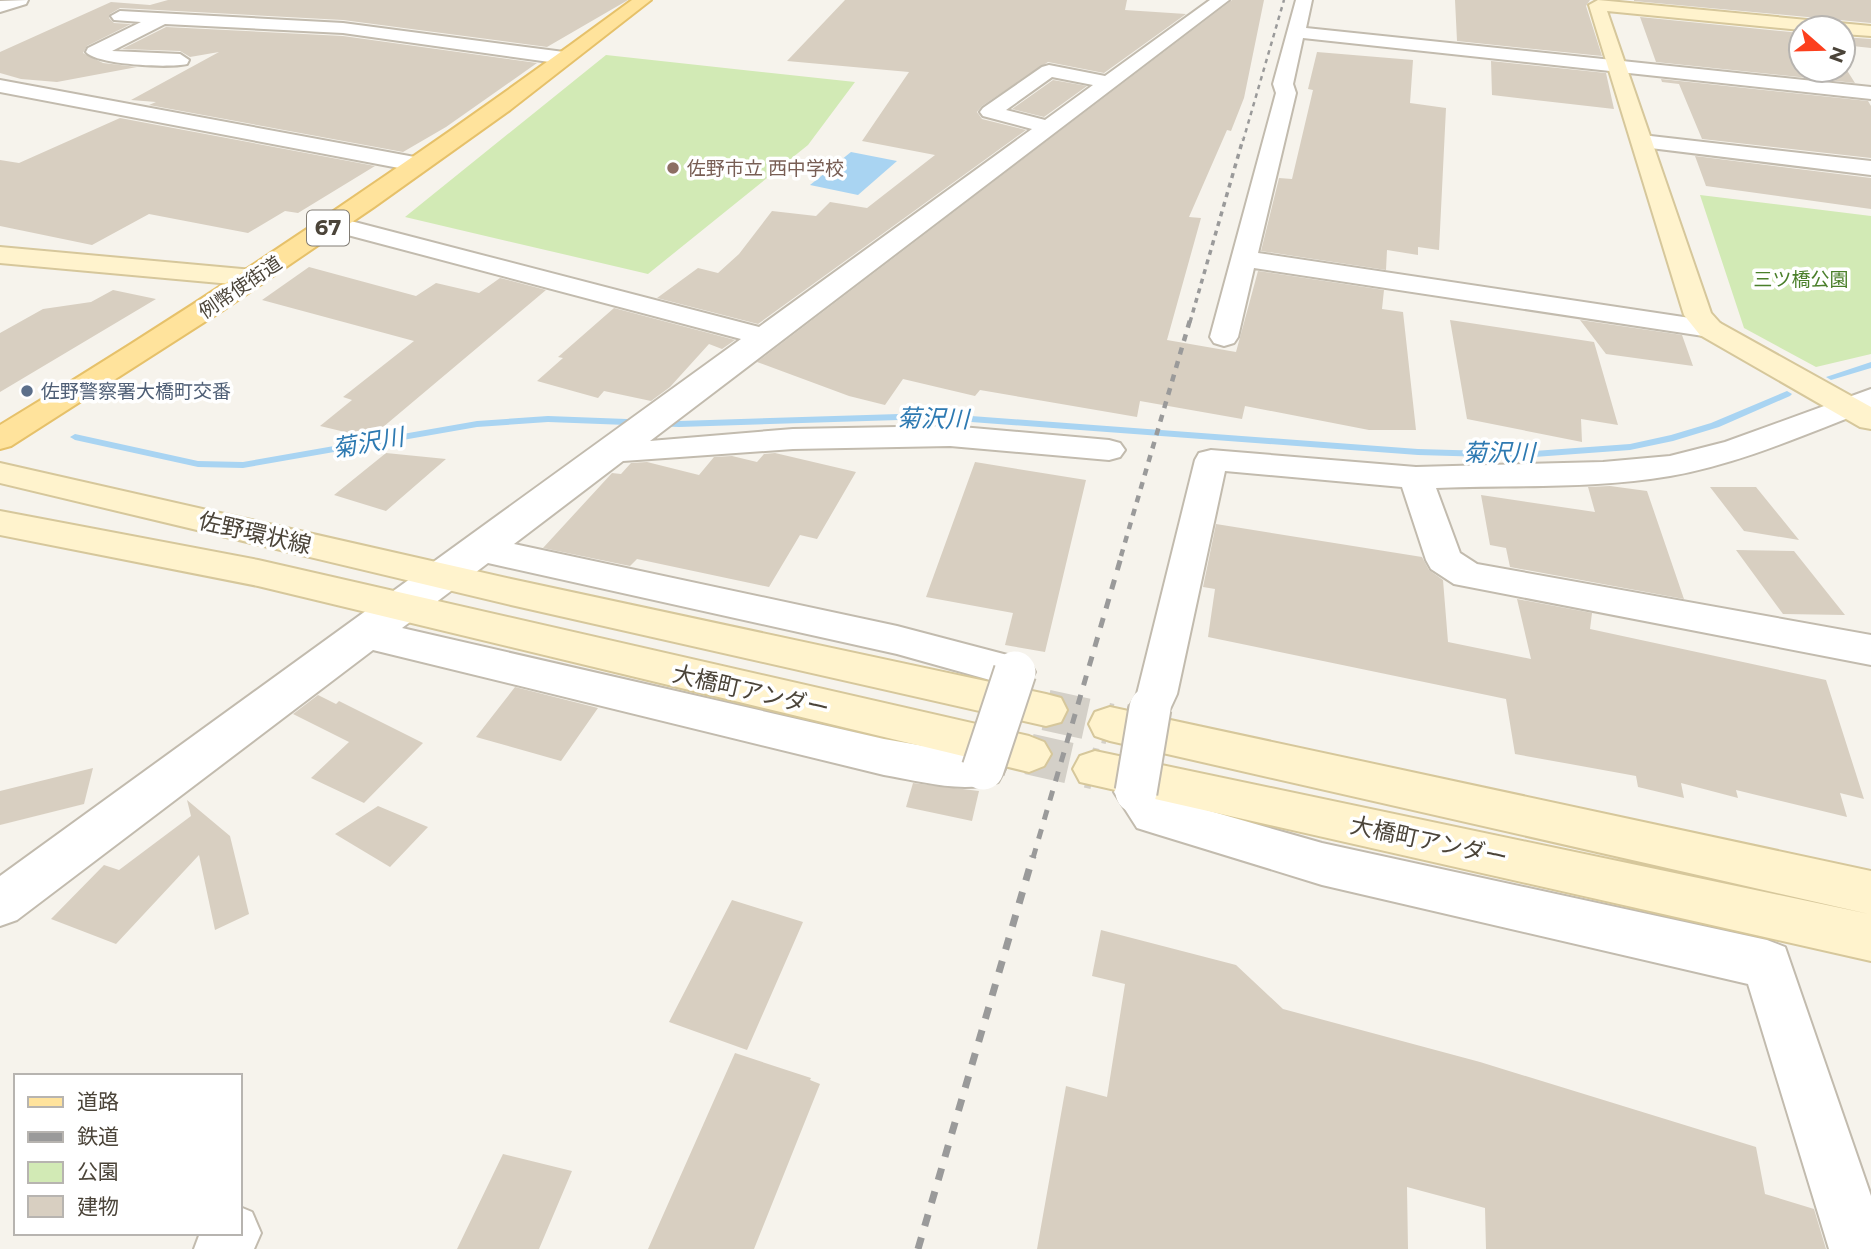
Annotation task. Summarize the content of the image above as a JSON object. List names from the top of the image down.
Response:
{
  "streets": {
    "main road": [
      "67",
      "例幣使街道",
      "佐野環状線",
      "大橋町アンダー"
    ]
  },
  "crossings": [
    ["佐野環状線", "大橋町アンダー"]
  ],
  "water": ["菊沢川"],
  "parks": ["三ツ橋公園"],
  "places": ["佐野市立 西中学校", "佐野警察署大橋町交番"],
  "legend": [
    "道路",
    "鉄道",
    "公園",
    "建物"
  ],
  "north": "right"
}
